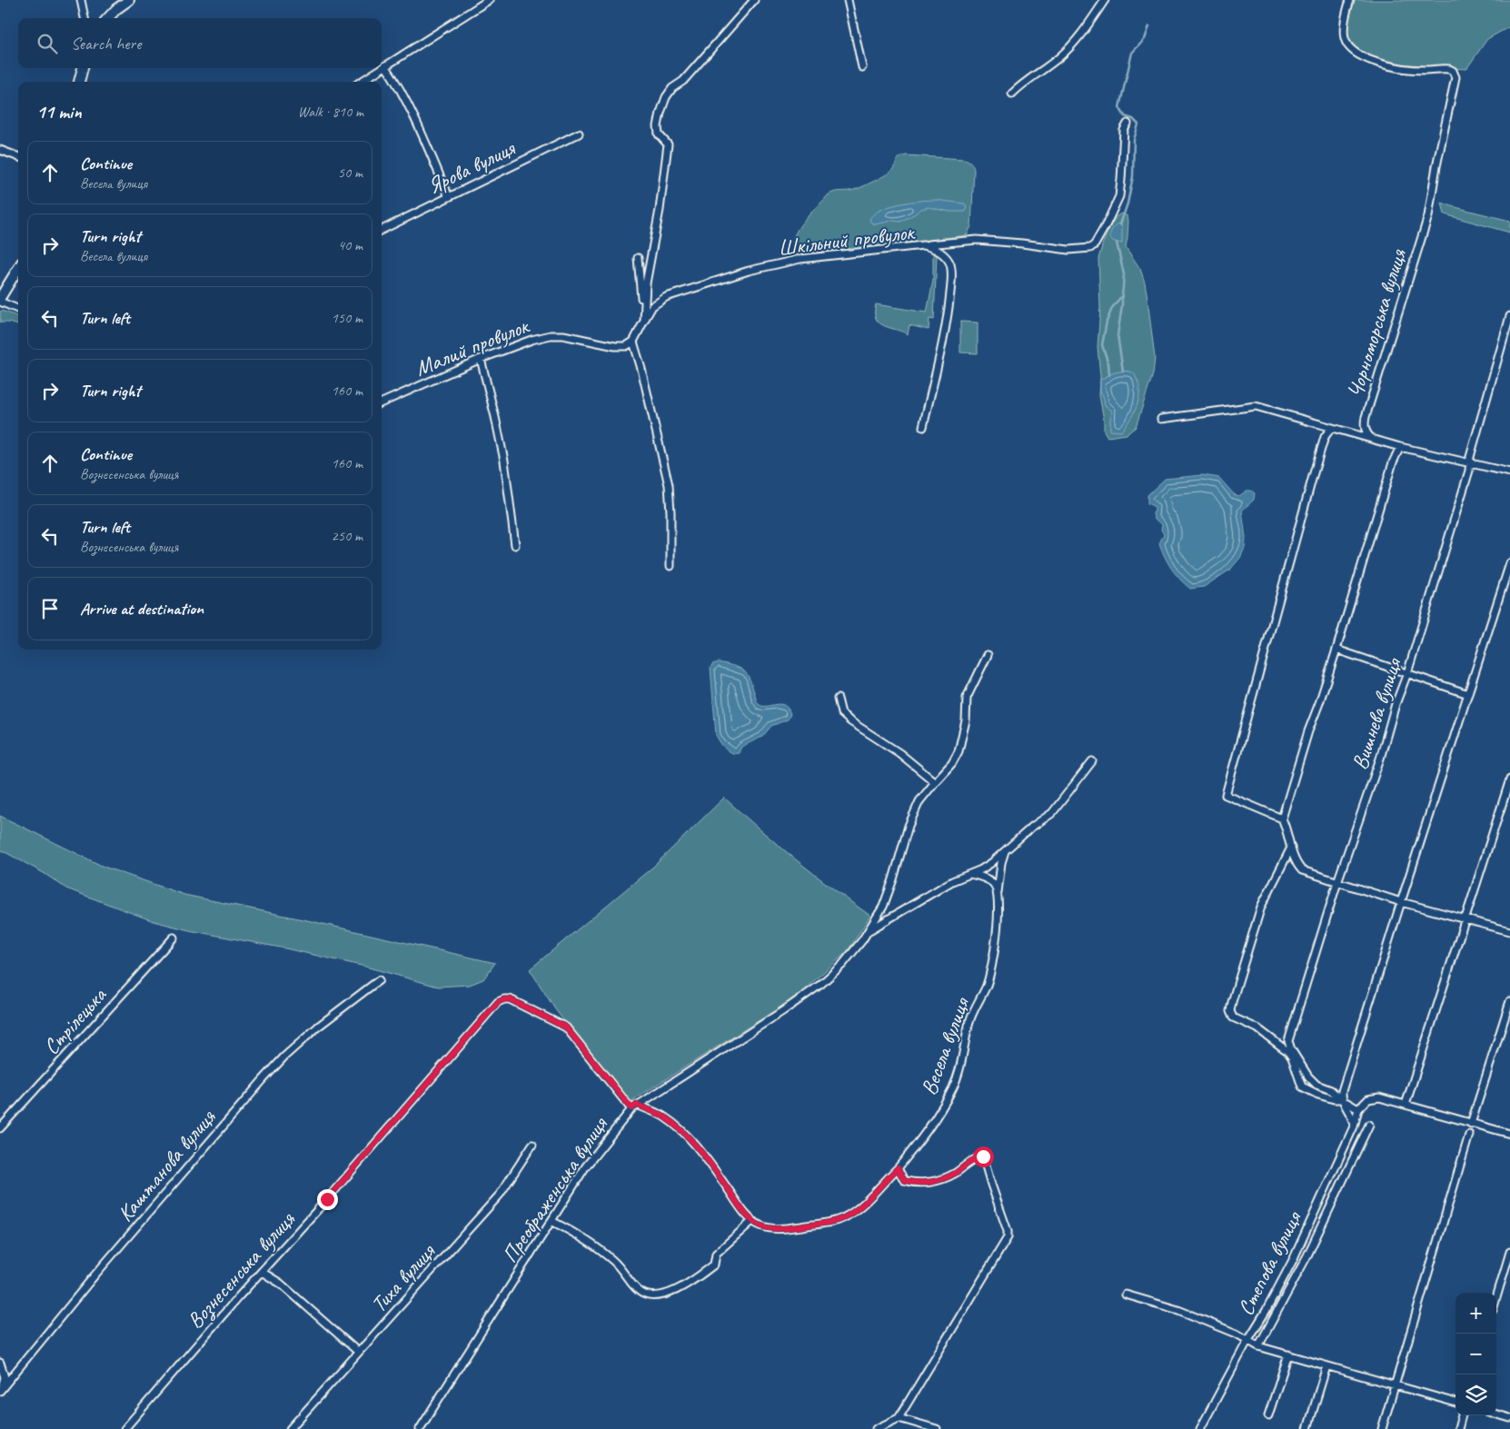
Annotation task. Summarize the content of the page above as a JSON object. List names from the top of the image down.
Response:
{
  "streets": {
    "street": [
      "Ярова вулиця",
      "Шкільний провулок",
      "Чорноморська вулиця",
      "Малий провулок",
      "Вишнева вулиця",
      "Стрілецька",
      "Весела вулиця",
      "Каштанова вулиця",
      "Преображенська вулиця",
      "Степова вулиця",
      "Вознесенська вулиця",
      "Тиха вулиця"
    ]
  },
  "crossings": [
    ["Шкільний провулок", "Малий провулок"],
    ["Весела вулиця", "Преображенська вулиця"],
    ["Преображенська вулиця", "Вознесенська вулиця"]
  ],
  "page": {
    "search": "Search here",
    "heading": ["11 min", "Walk · 810 m"],
    "list": [
      ["Continue", "Весела вулиця", "50 m"],
      ["Turn right", "Весела вулиця", "40 m"],
      ["Turn left", "150 m"],
      ["Turn right", "160 m"],
      ["Continue", "Вознесенська вулиця", "160 m"],
      ["Turn left", "Вознесенська вулиця", "250 m"],
      "Arrive at destination"
    ],
    "map_buttons": ["+", "−"]
  }
}
